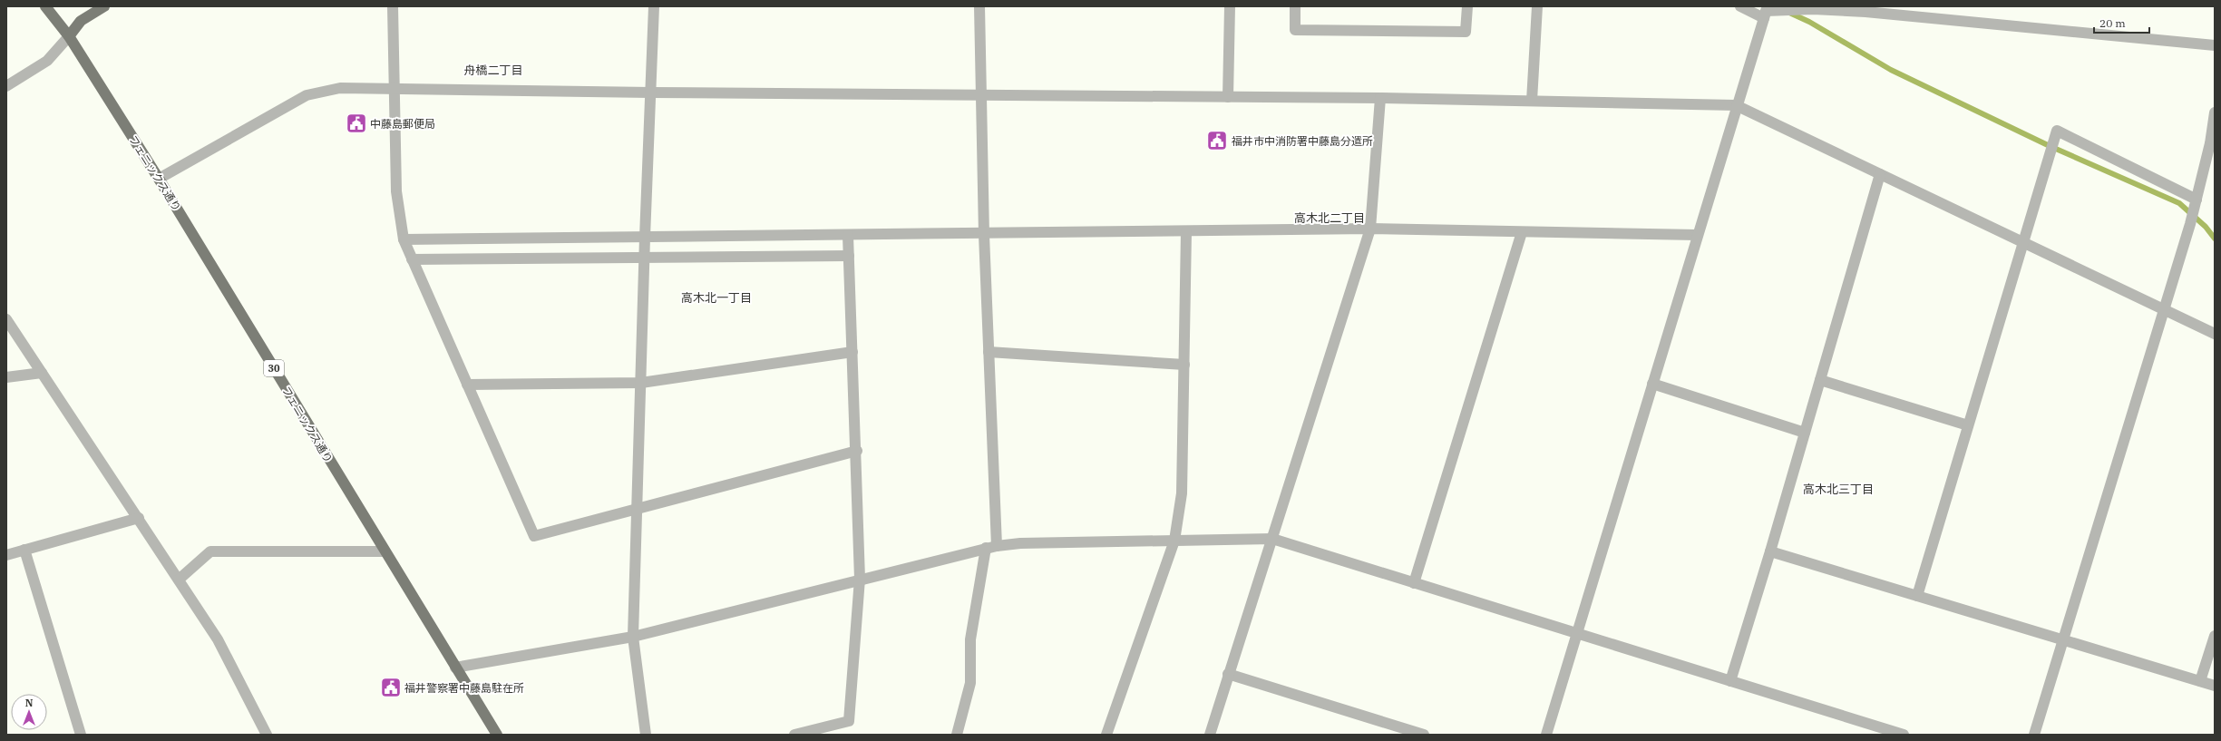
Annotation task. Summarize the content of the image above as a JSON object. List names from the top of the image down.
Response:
{
  "streets": {
    "main road": ["フェニックス通り", "30"]
  },
  "districts": [
    "舟橋二丁目",
    "高木北二丁目",
    "高木北一丁目",
    "高木北三丁目"
  ],
  "places": {
    "public building": ["中藤島郵便局", "福井市中消防署中藤島分遣所", "福井警察署中藤島駐在所"]
  },
  "scale_bar": "20 m",
  "north": "top"
}
